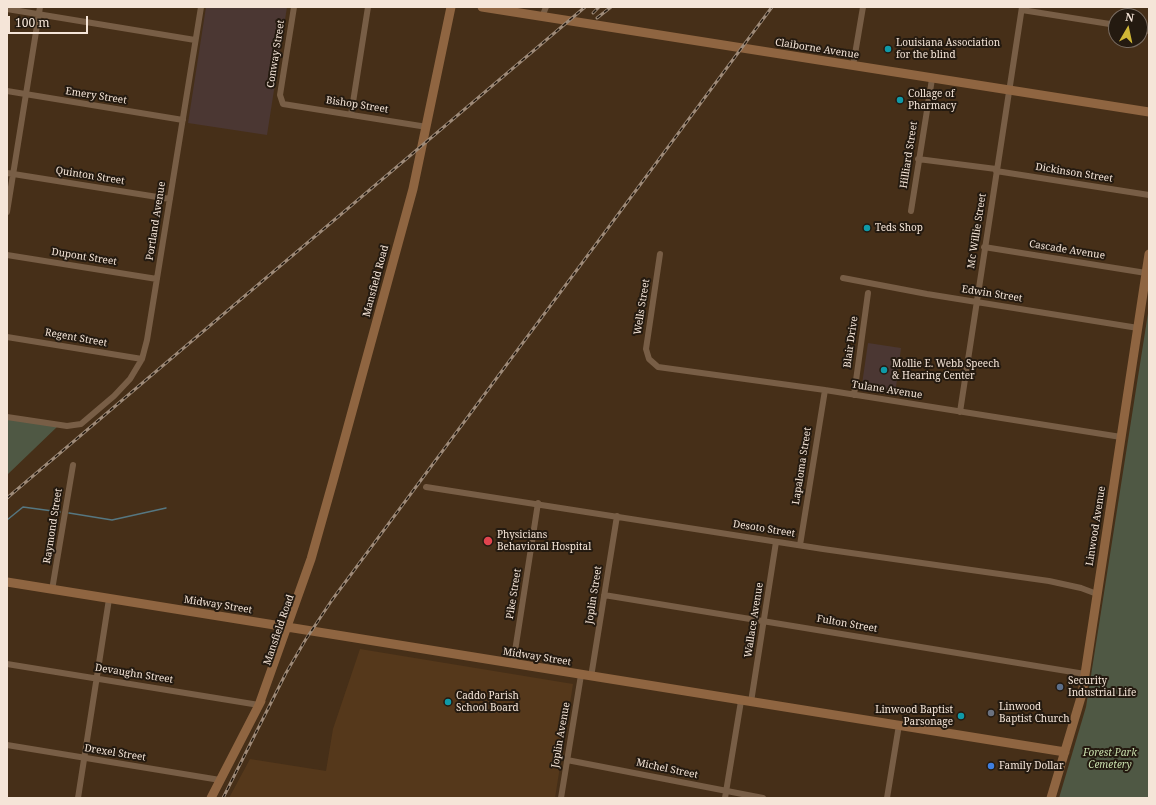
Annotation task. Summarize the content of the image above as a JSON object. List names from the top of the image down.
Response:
{
  "streets": {
    "street": [
      "Claiborne Avenue",
      "Conway Street",
      "Emery Street",
      "Bishop Street",
      "Hilliard Street",
      "Dickinson Street",
      "Quinton Street",
      "Portland Avenue",
      "Mc Willie Street",
      "Cascade Avenue",
      "Dupont Street",
      "Mansfield Road",
      "Edwin Street",
      "Wells Street",
      "Regent Street",
      "Blair Drive",
      "Tulane Avenue",
      "Lapaloma Street",
      "Raymond Street",
      "Linwood Avenue",
      "Desoto Street",
      "Pike Street",
      "Joplin Street",
      "Midway Street",
      "Wallace Avenue",
      "Fulton Street",
      "Devaughn Street",
      "Joplin Avenue",
      "Drexel Street",
      "Michel Street"
    ]
  },
  "crossings": [
    ["Claiborne Avenue", "Hilliard Street"],
    ["Claiborne Avenue", "Mc Willie Street"],
    ["Conway Street", "Bishop Street"],
    ["Emery Street", "Portland Avenue"],
    ["Bishop Street", "Mansfield Road"],
    ["Hilliard Street", "Dickinson Street"],
    ["Dickinson Street", "Mc Willie Street"],
    ["Quinton Street", "Portland Avenue"],
    ["Portland Avenue", "Dupont Street"],
    ["Portland Avenue", "Regent Street"],
    ["Mc Willie Street", "Cascade Avenue"],
    ["Mc Willie Street", "Edwin Street"],
    ["Mc Willie Street", "Tulane Avenue"],
    ["Cascade Avenue", "Linwood Avenue"],
    ["Mansfield Road", "Midway Street"],
    ["Mansfield Road", "Devaughn Street"],
    ["Mansfield Road", "Drexel Street"],
    ["Edwin Street", "Linwood Avenue"],
    ["Wells Street", "Tulane Avenue"],
    ["Blair Drive", "Tulane Avenue"],
    ["Tulane Avenue", "Lapaloma Street"],
    ["Tulane Avenue", "Linwood Avenue"],
    ["Lapaloma Street", "Desoto Street"],
    ["Raymond Street", "Midway Street"],
    ["Linwood Avenue", "Desoto Street"],
    ["Linwood Avenue", "Midway Street"],
    ["Linwood Avenue", "Fulton Street"],
    ["Desoto Street", "Pike Street"],
    ["Desoto Street", "Joplin Street"],
    ["Desoto Street", "Wallace Avenue"],
    ["Pike Street", "Midway Street"],
    ["Joplin Street", "Midway Street"],
    ["Joplin Street", "Fulton Street"],
    ["Midway Street", "Wallace Avenue"],
    ["Midway Street", "Joplin Avenue"],
    ["Wallace Avenue", "Fulton Street"],
    ["Wallace Avenue", "Michel Street"],
    ["Joplin Avenue", "Michel Street"]
  ],
  "parks": ["Forest Park Cemetery"],
  "places": [
    "Louisiana Association for the blind",
    "Collage of Pharmacy",
    "Teds Shop",
    "Mollie E. Webb Speech & Hearing Center",
    "Physicians Behavioral Hospital",
    "Security Industrial Life",
    "Caddo Parish School Board",
    "Linwood Baptist Church",
    "Linwood Baptist Parsonage",
    "Family Dollar"
  ],
  "scale_bar": "100 m",
  "north": "top"
}
